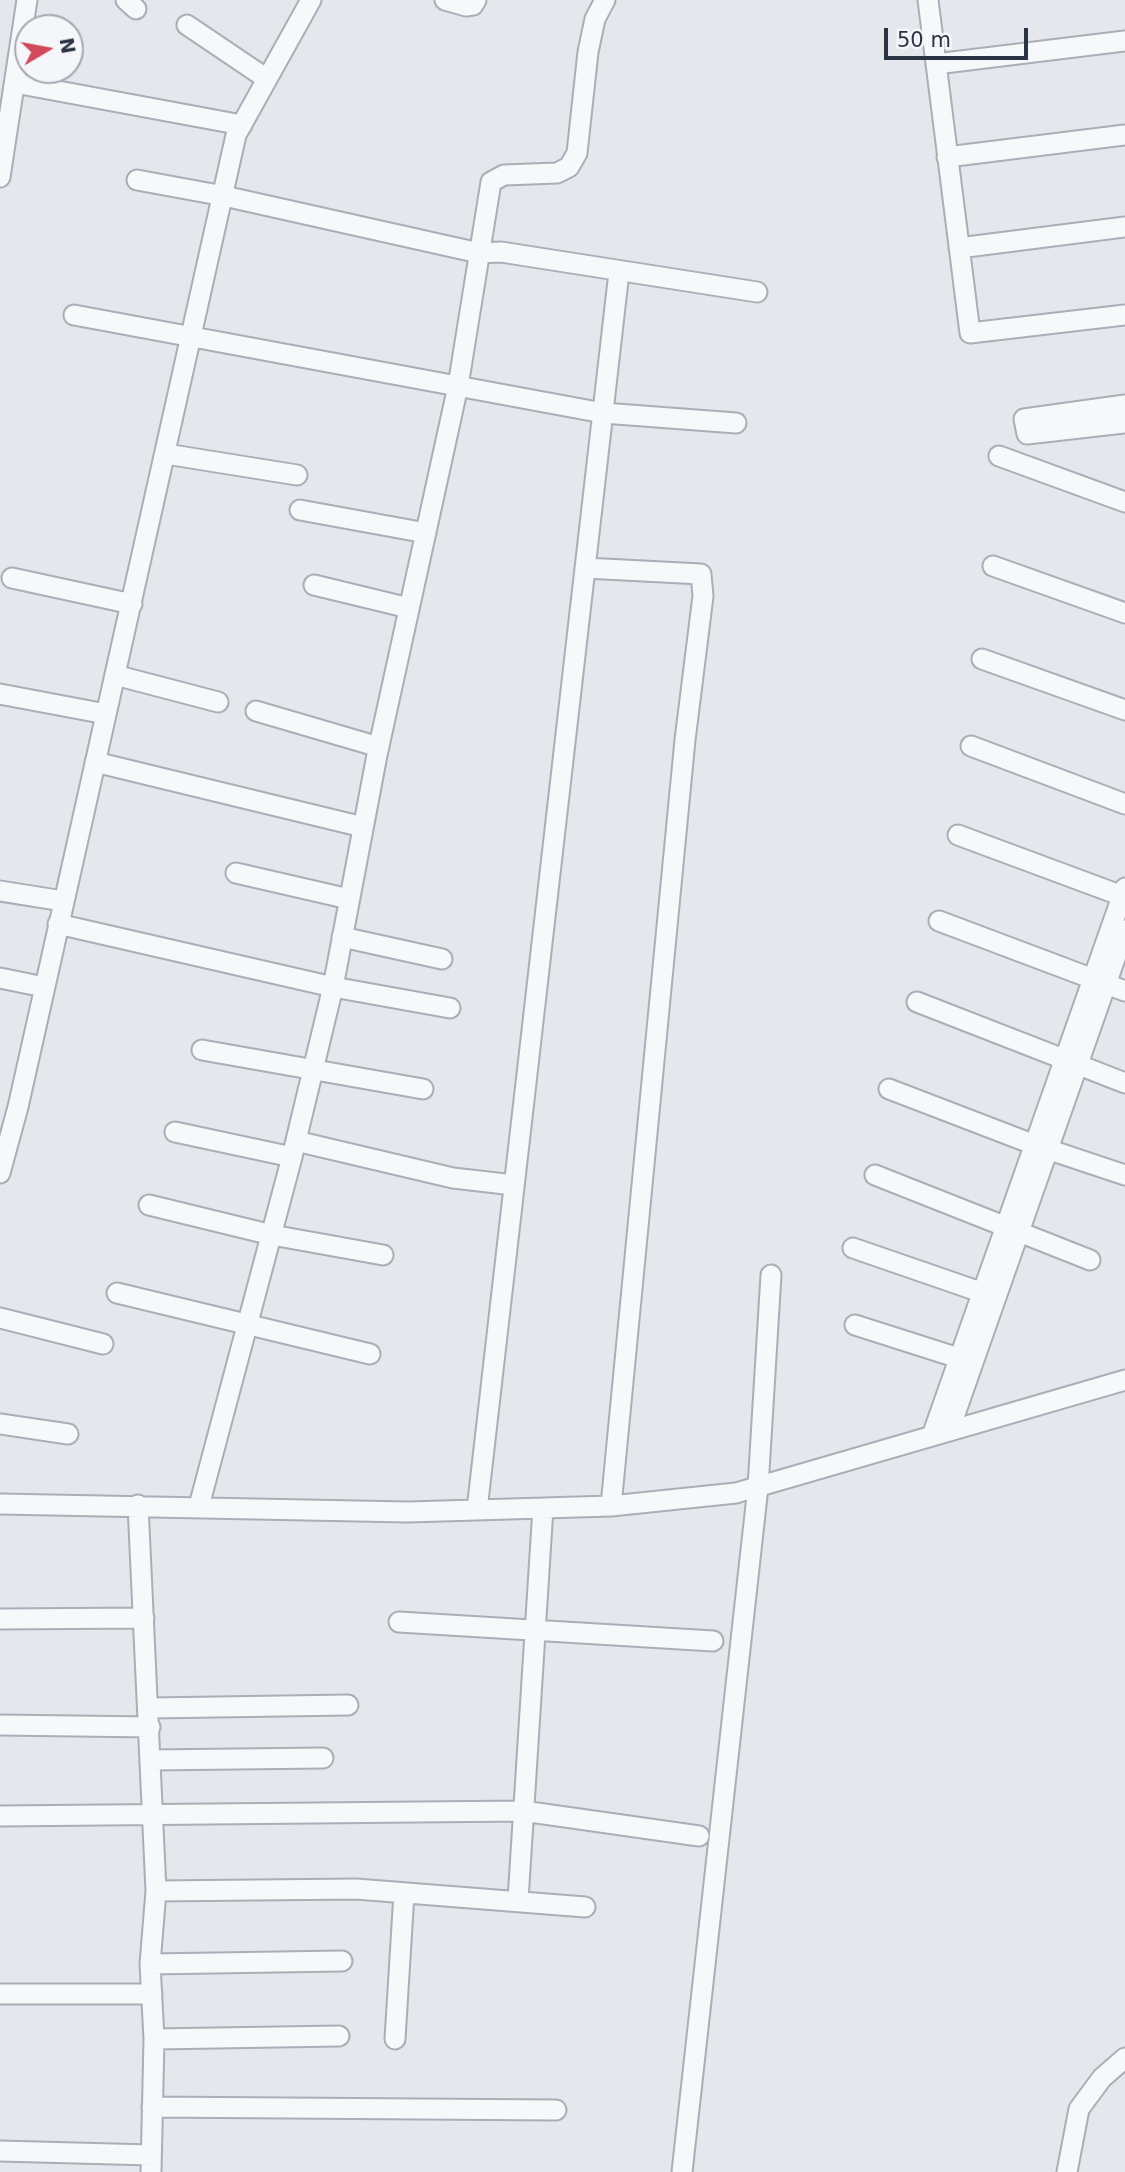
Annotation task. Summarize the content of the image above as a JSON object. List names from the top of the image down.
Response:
{
  "scale_bar": "50 m",
  "north": "right"
}
